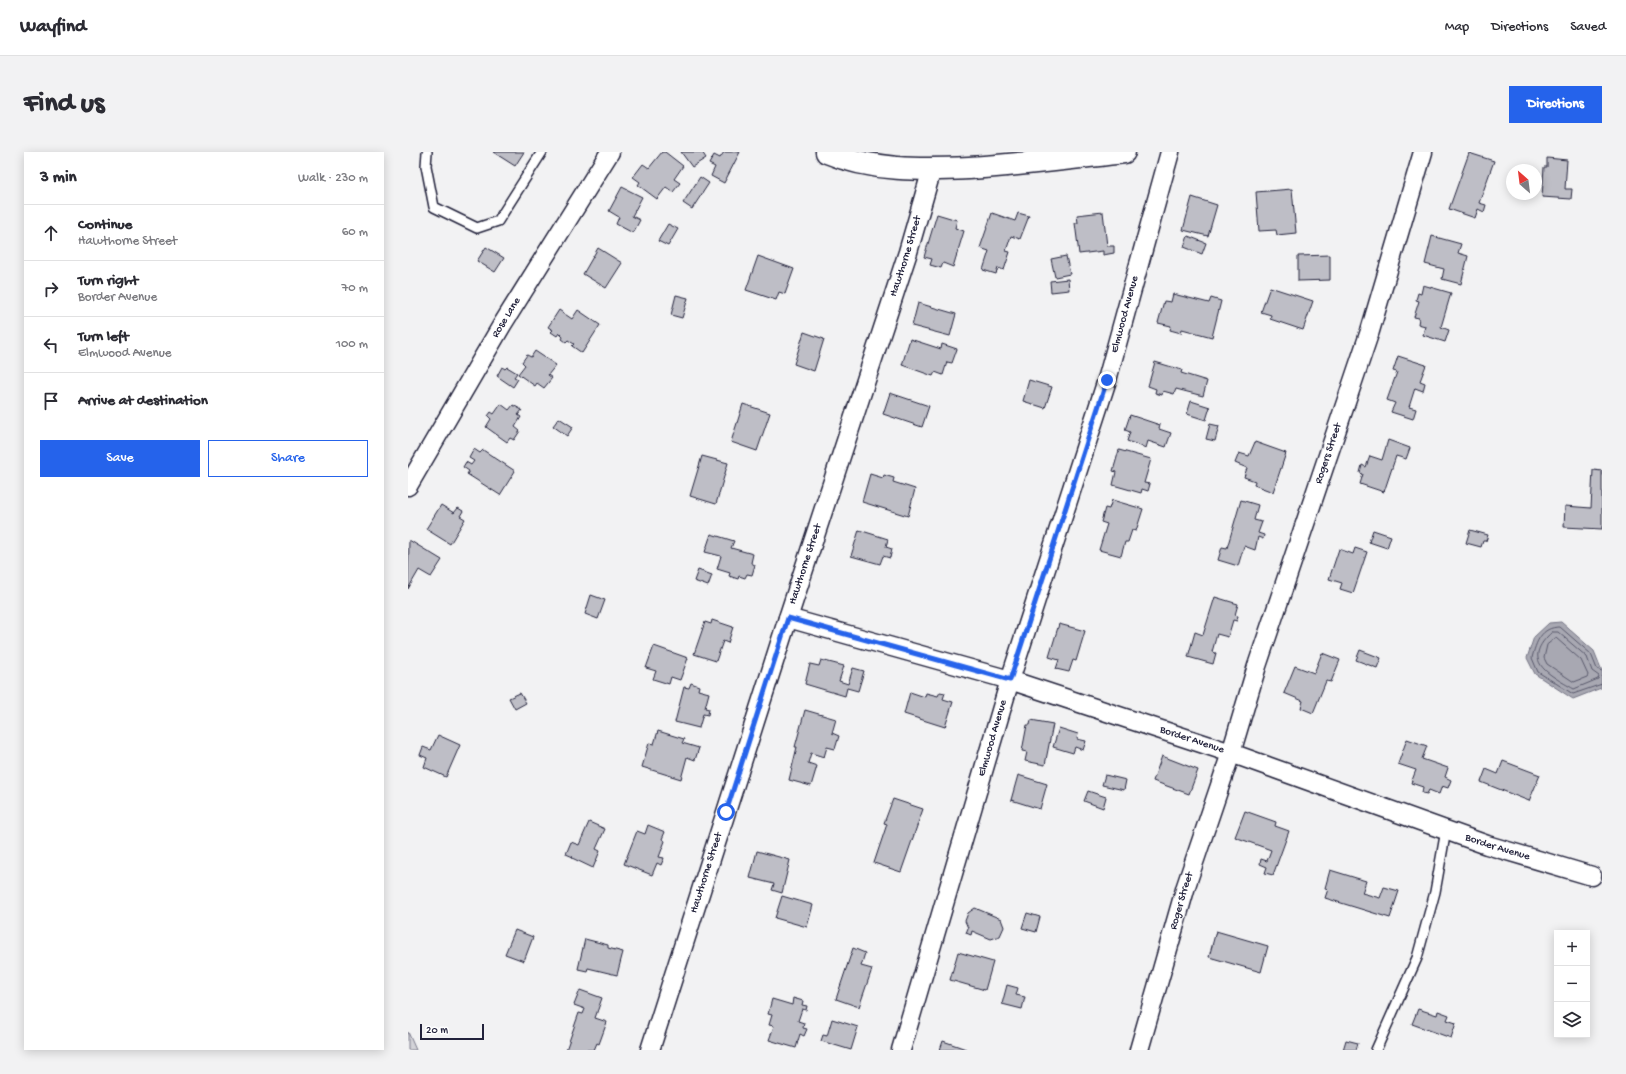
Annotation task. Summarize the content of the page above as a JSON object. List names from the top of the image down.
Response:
{
  "streets": {
    "street": [
      "Hawthorne Street",
      "Elmwood Avenue",
      "Rose Lane",
      "Rogers Street",
      "Border Avenue",
      "Roger Street"
    ]
  },
  "crossings": [
    ["Hawthorne Street", "Border Avenue"],
    ["Elmwood Avenue", "Border Avenue"],
    ["Rogers Street", "Border Avenue"],
    ["Rogers Street", "Roger Street"],
    ["Border Avenue", "Roger Street"]
  ],
  "scale_bar": "20 m",
  "north": "top left",
  "page": {
    "header": "Wayfind",
    "nav": ["Map", "Directions", "Saved"],
    "buttons": [
      "Directions",
      ["Save", "Share"]
    ],
    "title": "Find us",
    "heading": ["3 min", "Walk · 230 m"],
    "list": [
      ["Continue", "Hawthorne Street", "60 m"],
      ["Turn right", "Border Avenue", "70 m"],
      ["Turn left", "Elmwood Avenue", "100 m"],
      "Arrive at destination"
    ],
    "map_buttons": ["+", "−"],
    "scale": "20 m"
  }
}
